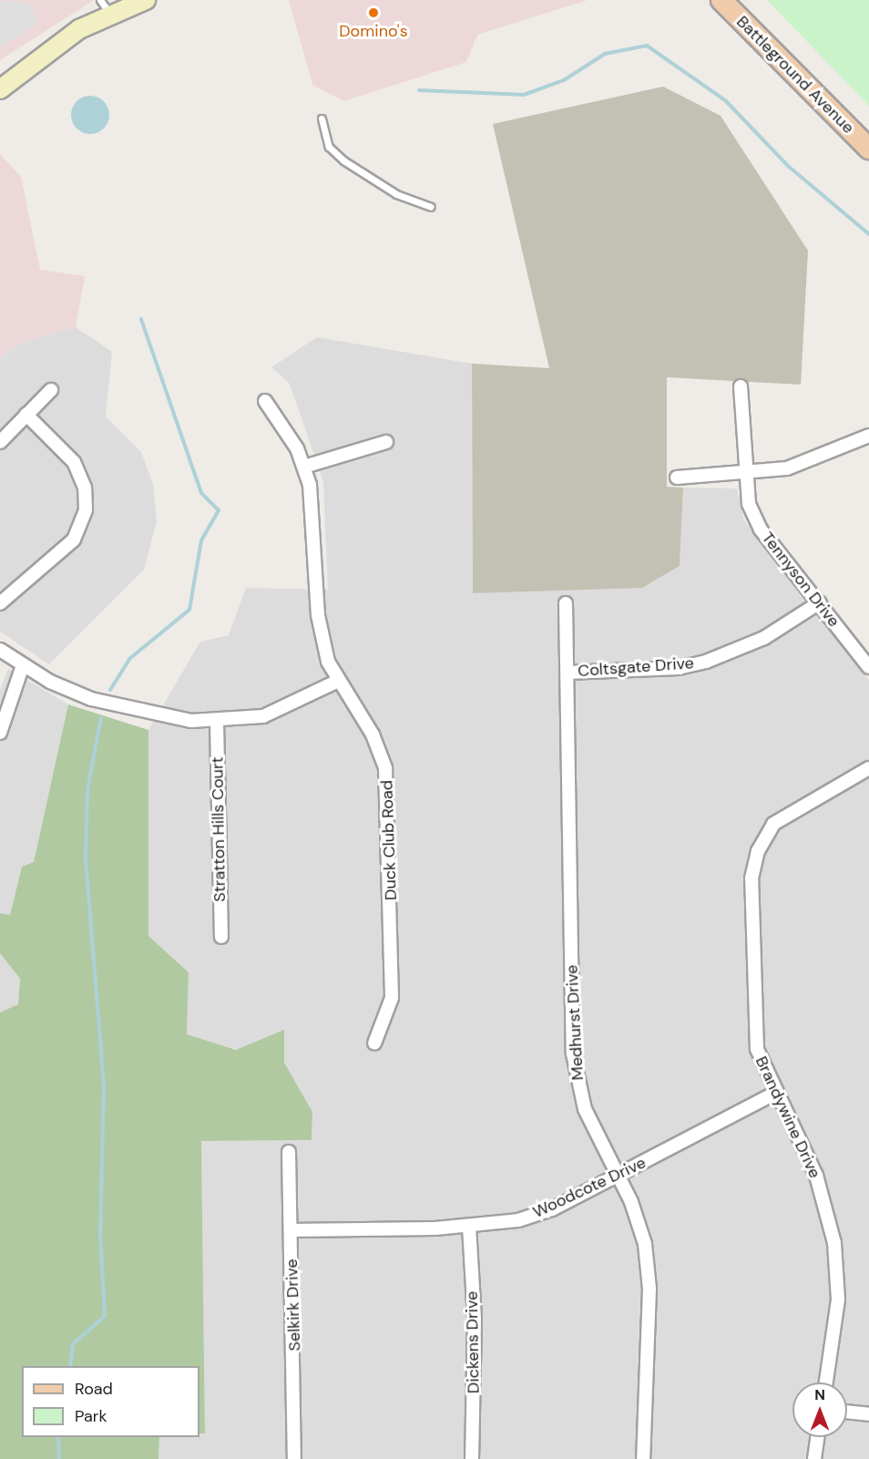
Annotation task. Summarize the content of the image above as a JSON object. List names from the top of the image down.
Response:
{
  "streets": {
    "main road": ["Battleground Avenue"],
    "street": [
      "Tennyson Drive",
      "Coltsgate Drive",
      "Stratton Hills Court",
      "Duck Club Road",
      "Medhurst Drive",
      "Brandywine Drive",
      "Woodcote Drive",
      "Selkirk Drive",
      "Dickens Drive"
    ]
  },
  "crossings": [
    ["Tennyson Drive", "Coltsgate Drive"],
    ["Coltsgate Drive", "Medhurst Drive"],
    ["Medhurst Drive", "Woodcote Drive"],
    ["Brandywine Drive", "Woodcote Drive"],
    ["Woodcote Drive", "Selkirk Drive"],
    ["Woodcote Drive", "Dickens Drive"]
  ],
  "places": ["Domino's"],
  "legend": ["Road", "Park"],
  "north": "top"
}
